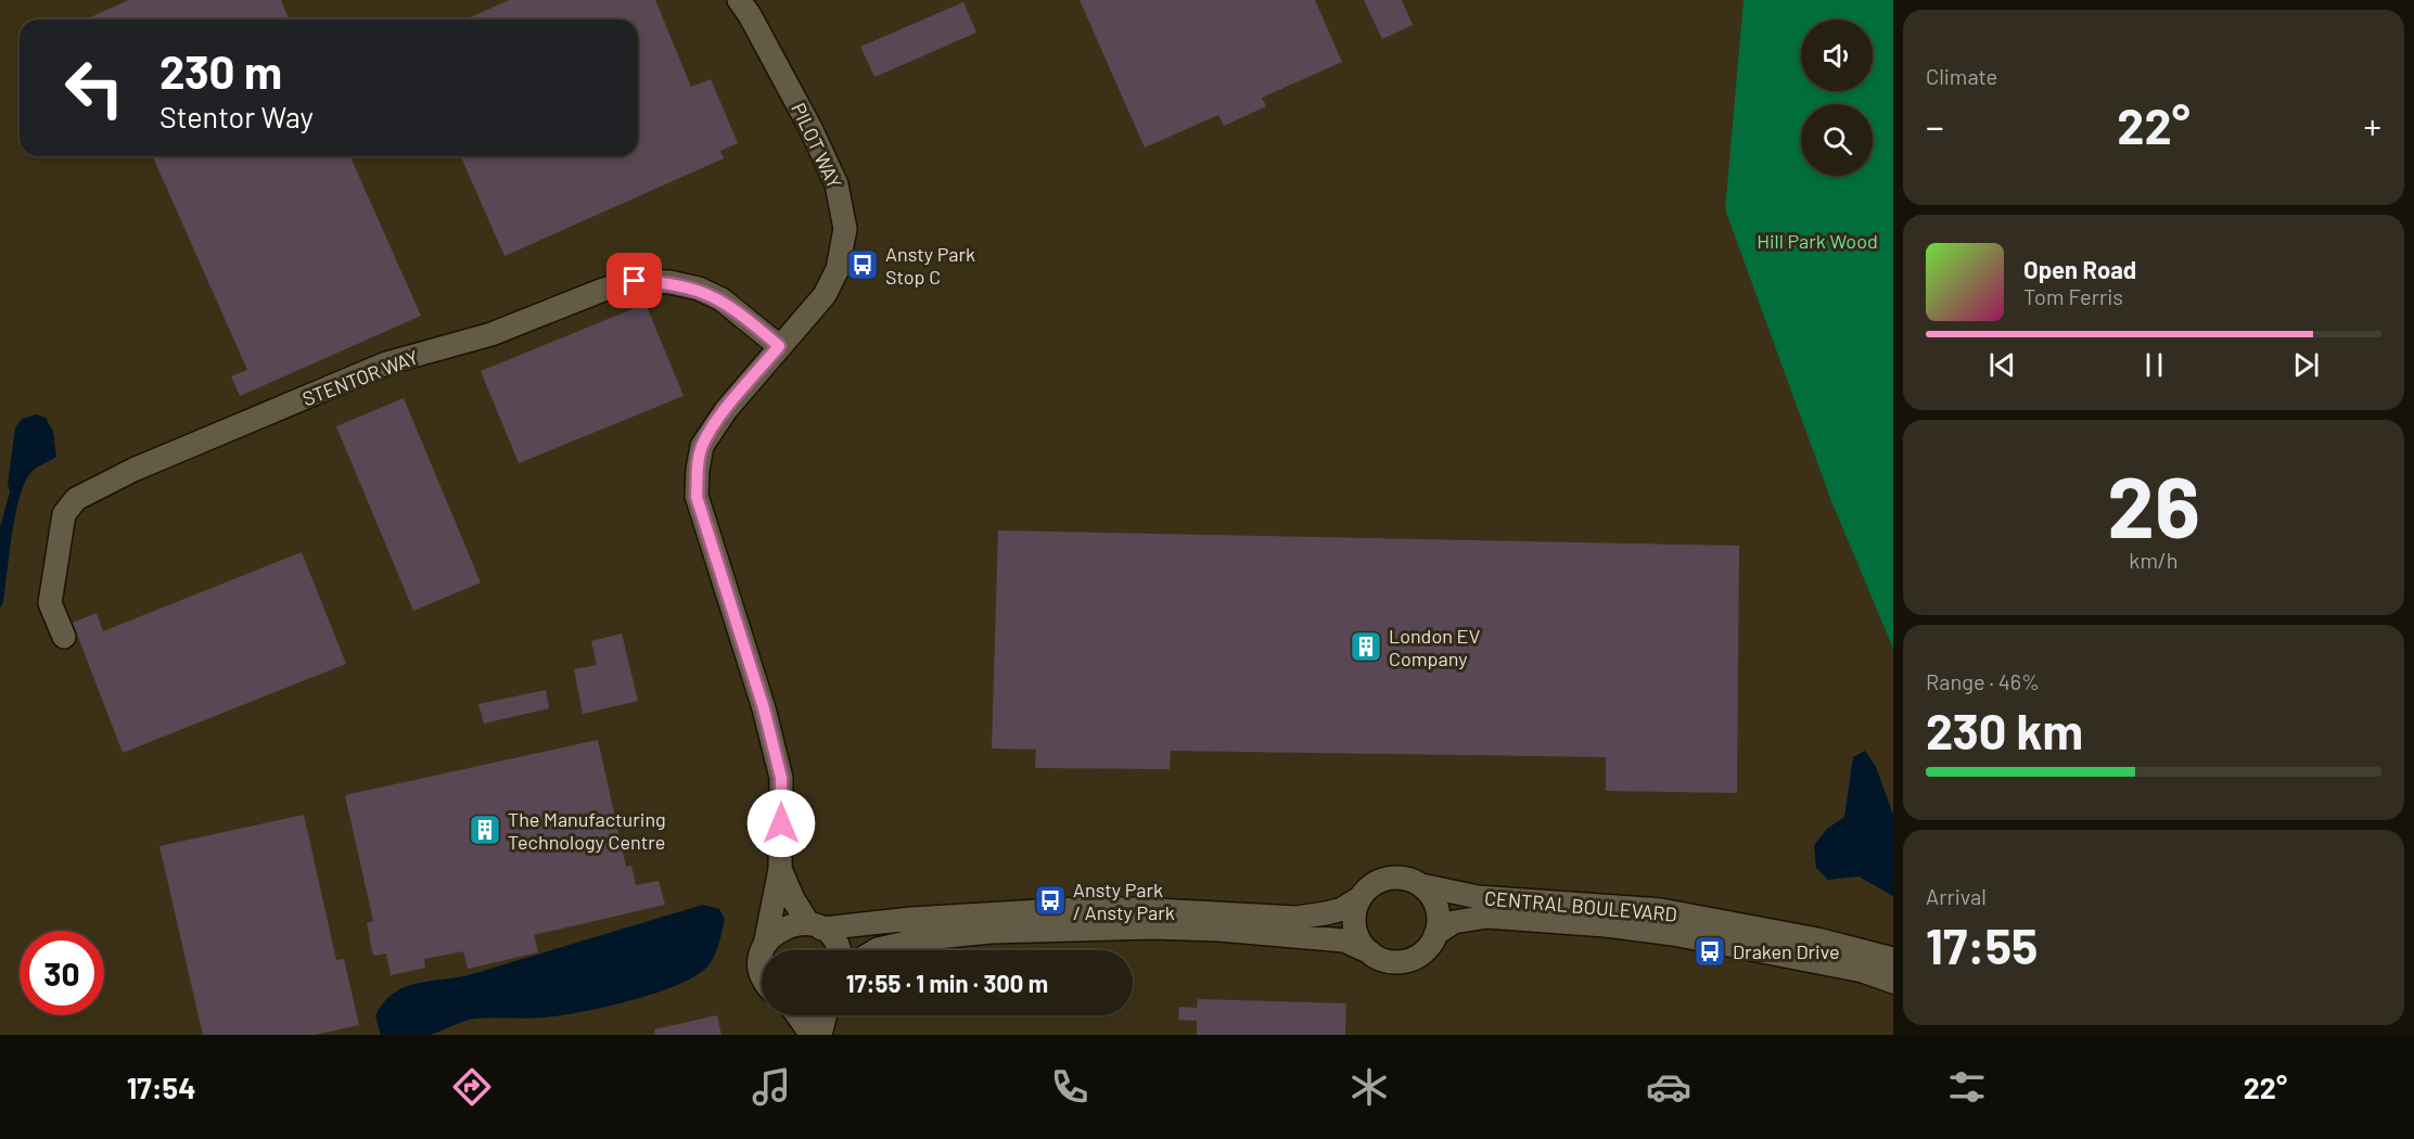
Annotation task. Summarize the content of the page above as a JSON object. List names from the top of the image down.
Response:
{
  "streets": {
    "street": ["PILOT WAY", "STENTOR WAY", "CENTRAL BOULEVARD"]
  },
  "crossings": [
    ["PILOT WAY", "STENTOR WAY"]
  ],
  "parks": ["Hill Park Wood"],
  "places": {
    "bus stop": ["Ansty Park Stop C", "Ansty Park / Ansty Park", "Draken Drive"],
    "building": ["London EV Company", "The Manufacturing Technology Centre"]
  },
  "page": {
    "tile": [
      "Climate",
      ["26", "km/h"],
      ["Range · 46%", "230 km"],
      ["Arrival", "17:55"]
    ],
    "turn": ["230 m", "Stentor Way"],
    "heat": ["−", "22°", "+"],
    "song": ["Open Road", "Tom Ferris"],
    "limit": "30",
    "trip": "17:55 · 1 min · 300 m",
    "tabs": ["17:54", "22°"]
  }
}
